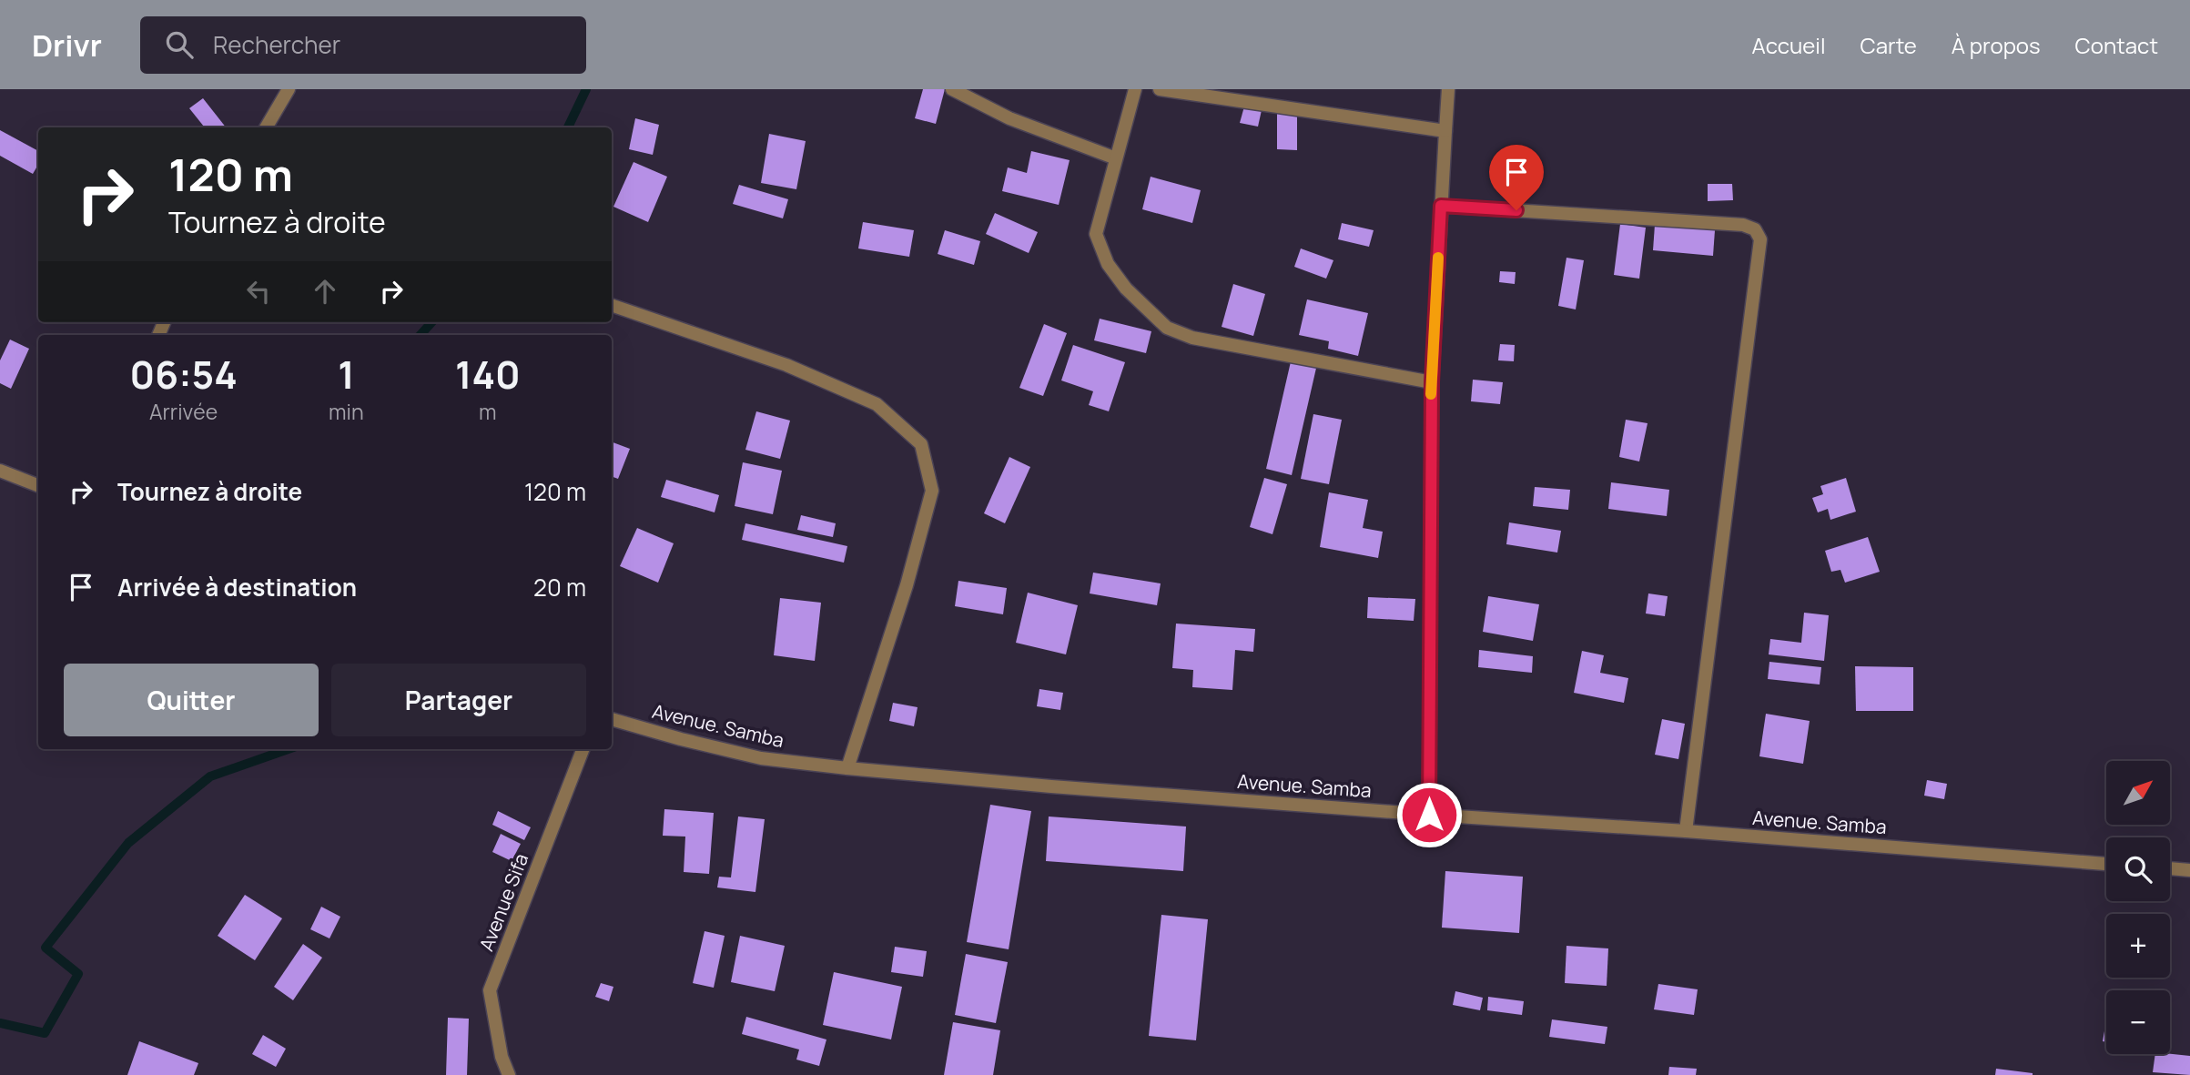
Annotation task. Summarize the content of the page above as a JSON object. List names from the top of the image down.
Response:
{
  "streets": {
    "street": ["Avenue. Samba", "Avenue Sifa"]
  },
  "north": "top right",
  "page": {
    "header": "Drivr",
    "search": "Rechercher",
    "nav": [
      "Accueil",
      "Carte",
      "À propos",
      "Contact"
    ],
    "turn": ["120 m", "Tournez à droite"],
    "eta": [
      "06:54",
      "Arrivée",
      "1",
      "min",
      "140",
      "m"
    ],
    "list": [
      {
        "name": "Tournez à droite",
        "value": "120 m"
      },
      {
        "name": "Arrivée à destination",
        "value": "20 m"
      }
    ],
    "buttons": ["Quitter", "Partager"],
    "map_buttons": ["+", "−"]
  }
}
